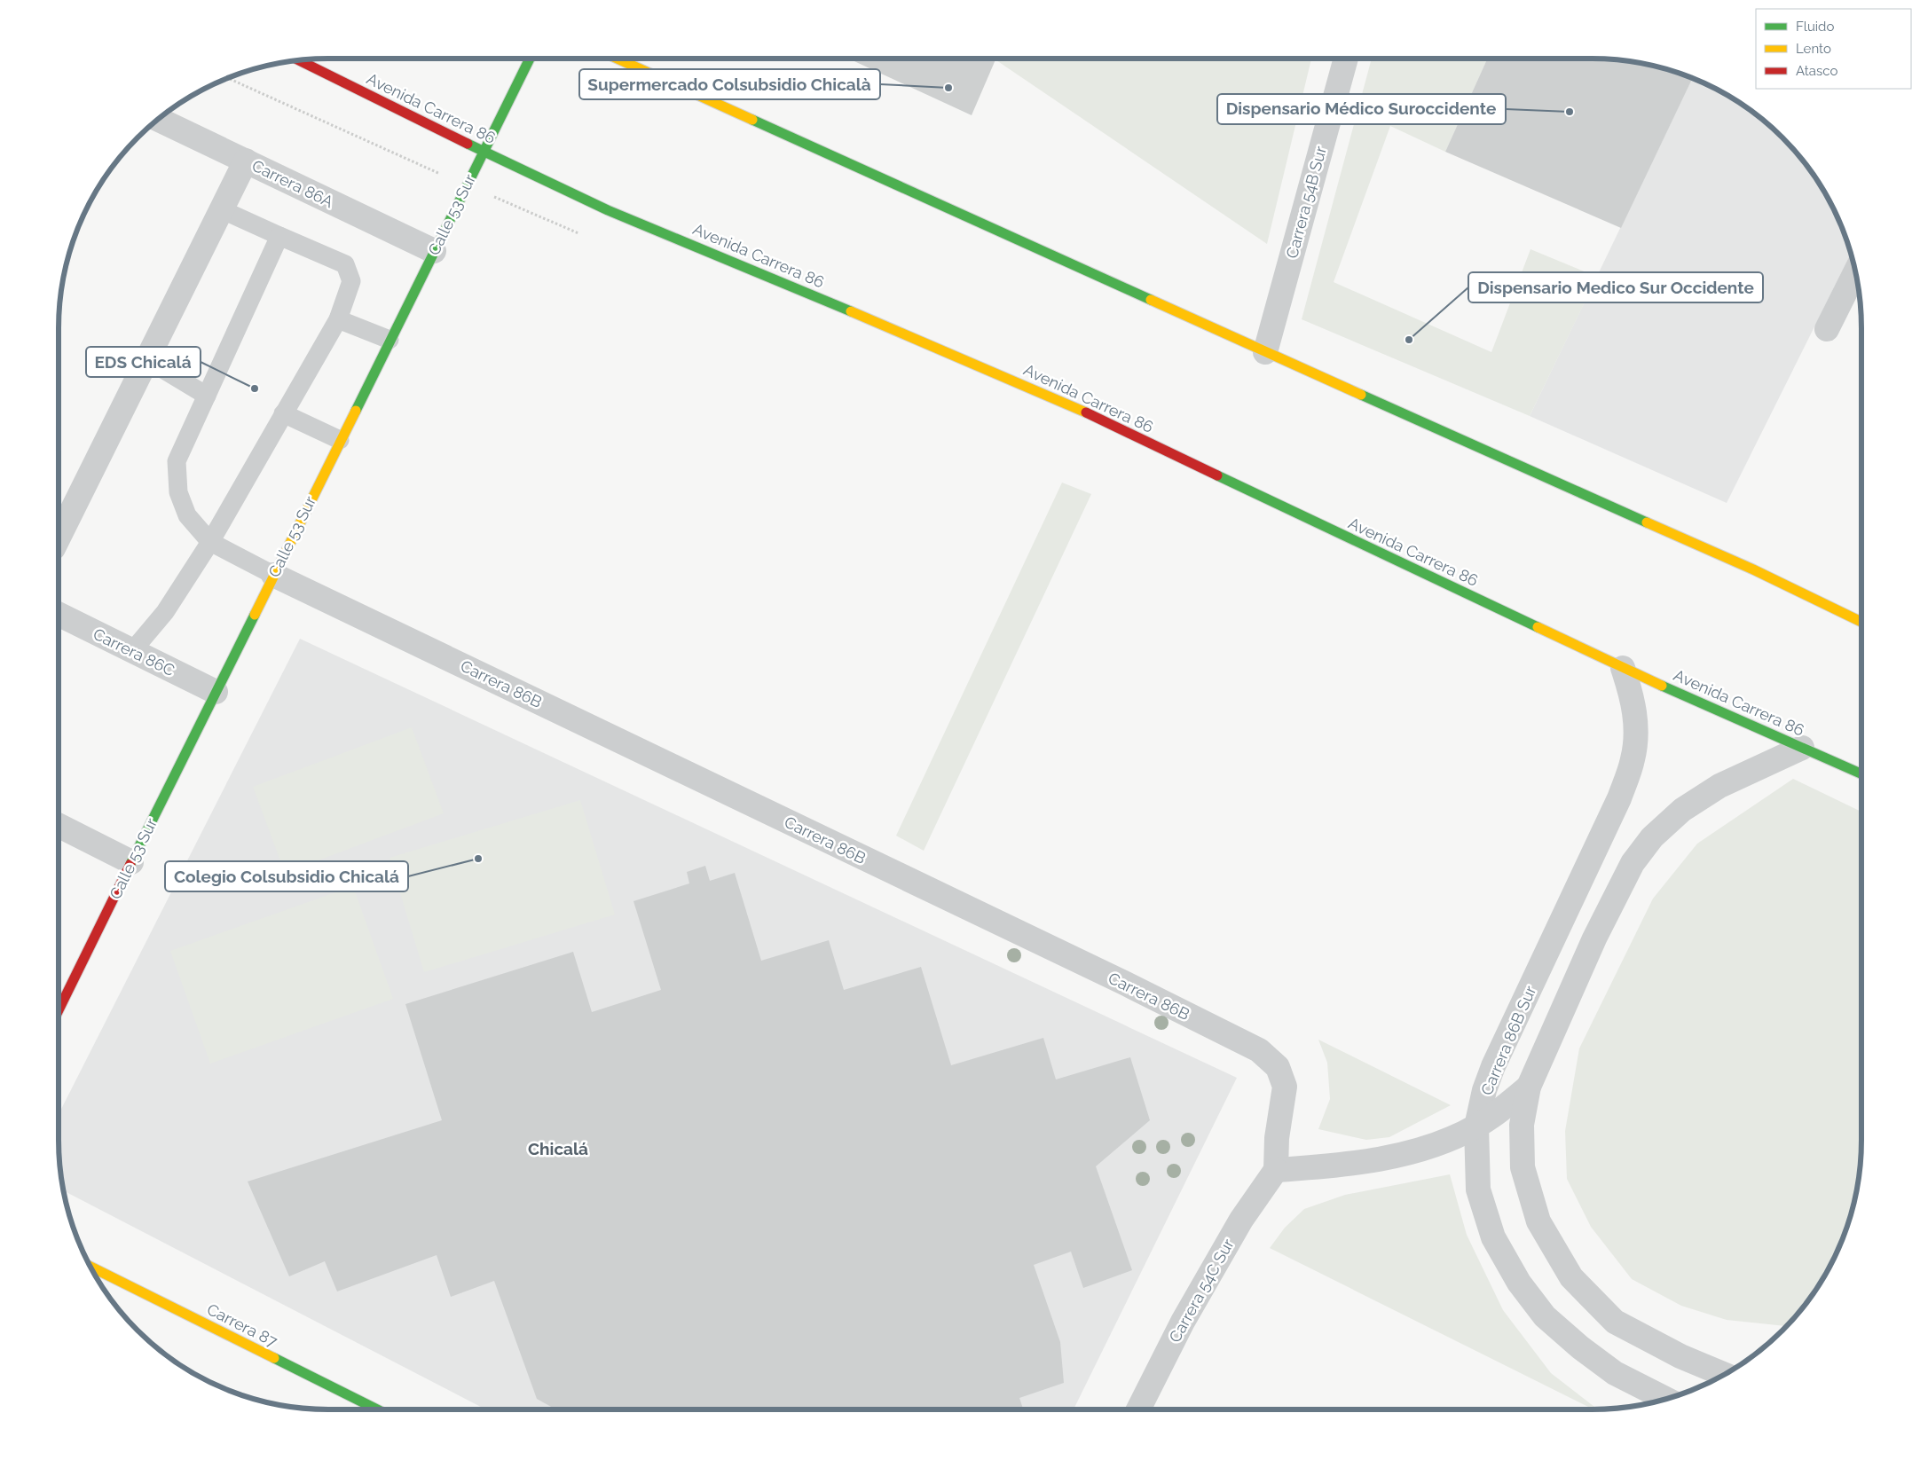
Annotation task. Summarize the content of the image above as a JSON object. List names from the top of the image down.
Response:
{
  "streets": {
    "main road": ["Avenida Carrera 86", "Calle 53 Sur", "Carrera 87"],
    "street": [
      "Carrera 86A",
      "Carrera 54B Sur",
      "Carrera 86C",
      "Carrera 86B",
      "Carrera 86B Sur",
      "Carrera 54C Sur"
    ]
  },
  "crossings": [
    ["Avenida Carrera 86", "Calle 53 Sur"],
    ["Avenida Carrera 86", "Carrera 86B Sur"],
    ["Carrera 86A", "Calle 53 Sur"],
    ["Calle 53 Sur", "Carrera 86C"],
    ["Calle 53 Sur", "Carrera 86B"],
    ["Carrera 86B", "Carrera 54C Sur"]
  ],
  "districts": ["Chicalá"],
  "places": [
    "Supermercado Colsubsidio Chicalà",
    "Dispensario Médico Suroccidente",
    "Dispensario Medico Sur Occidente",
    "EDS Chicalá",
    "Colegio Colsubsidio Chicalá"
  ],
  "legend": ["Fluido", "Lento", "Atasco"]
}
